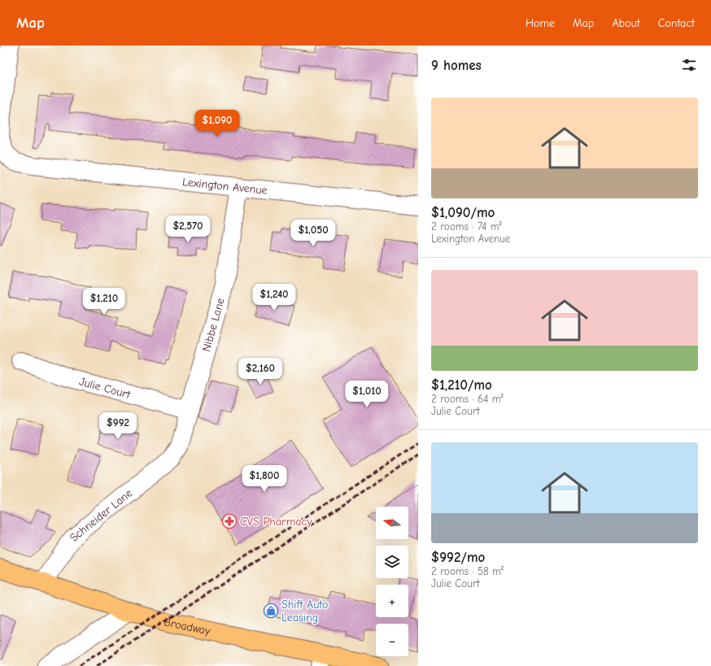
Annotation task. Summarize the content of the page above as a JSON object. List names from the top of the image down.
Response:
{
  "streets": {
    "main road": ["Broadway"],
    "street": [
      "Lexington Avenue",
      "Nibbe Lane",
      "Julie Court",
      "Schneider Lane"
    ]
  },
  "crossings": [
    ["Lexington Avenue", "Nibbe Lane"],
    ["Nibbe Lane", "Julie Court"],
    ["Nibbe Lane", "Schneider Lane"],
    ["Schneider Lane", "Broadway"]
  ],
  "places": {
    "pharmacy": ["CVS Pharmacy"],
    "shop": ["Shift Auto Leasing"]
  },
  "north": "left",
  "page": {
    "header": "Map",
    "nav": [
      "Home",
      "Map",
      "About",
      "Contact"
    ],
    "heading": "9 homes",
    "list": [
      {
        "name": "$1,090/mo",
        "note": "2 rooms · 74 m² · Lexington Avenue"
      },
      {
        "name": "$1,210/mo",
        "note": "2 rooms · 64 m² · Julie Court"
      },
      {
        "name": "$992/mo",
        "note": "2 rooms · 58 m² · Julie Court"
      }
    ],
    "price": [
      "$1,090",
      "$2,570",
      "$1,050",
      "$1,240",
      "$1,210",
      "$2,160",
      "$1,010",
      "$992",
      "$1,800"
    ],
    "map_buttons": ["+", "−"]
  }
}
